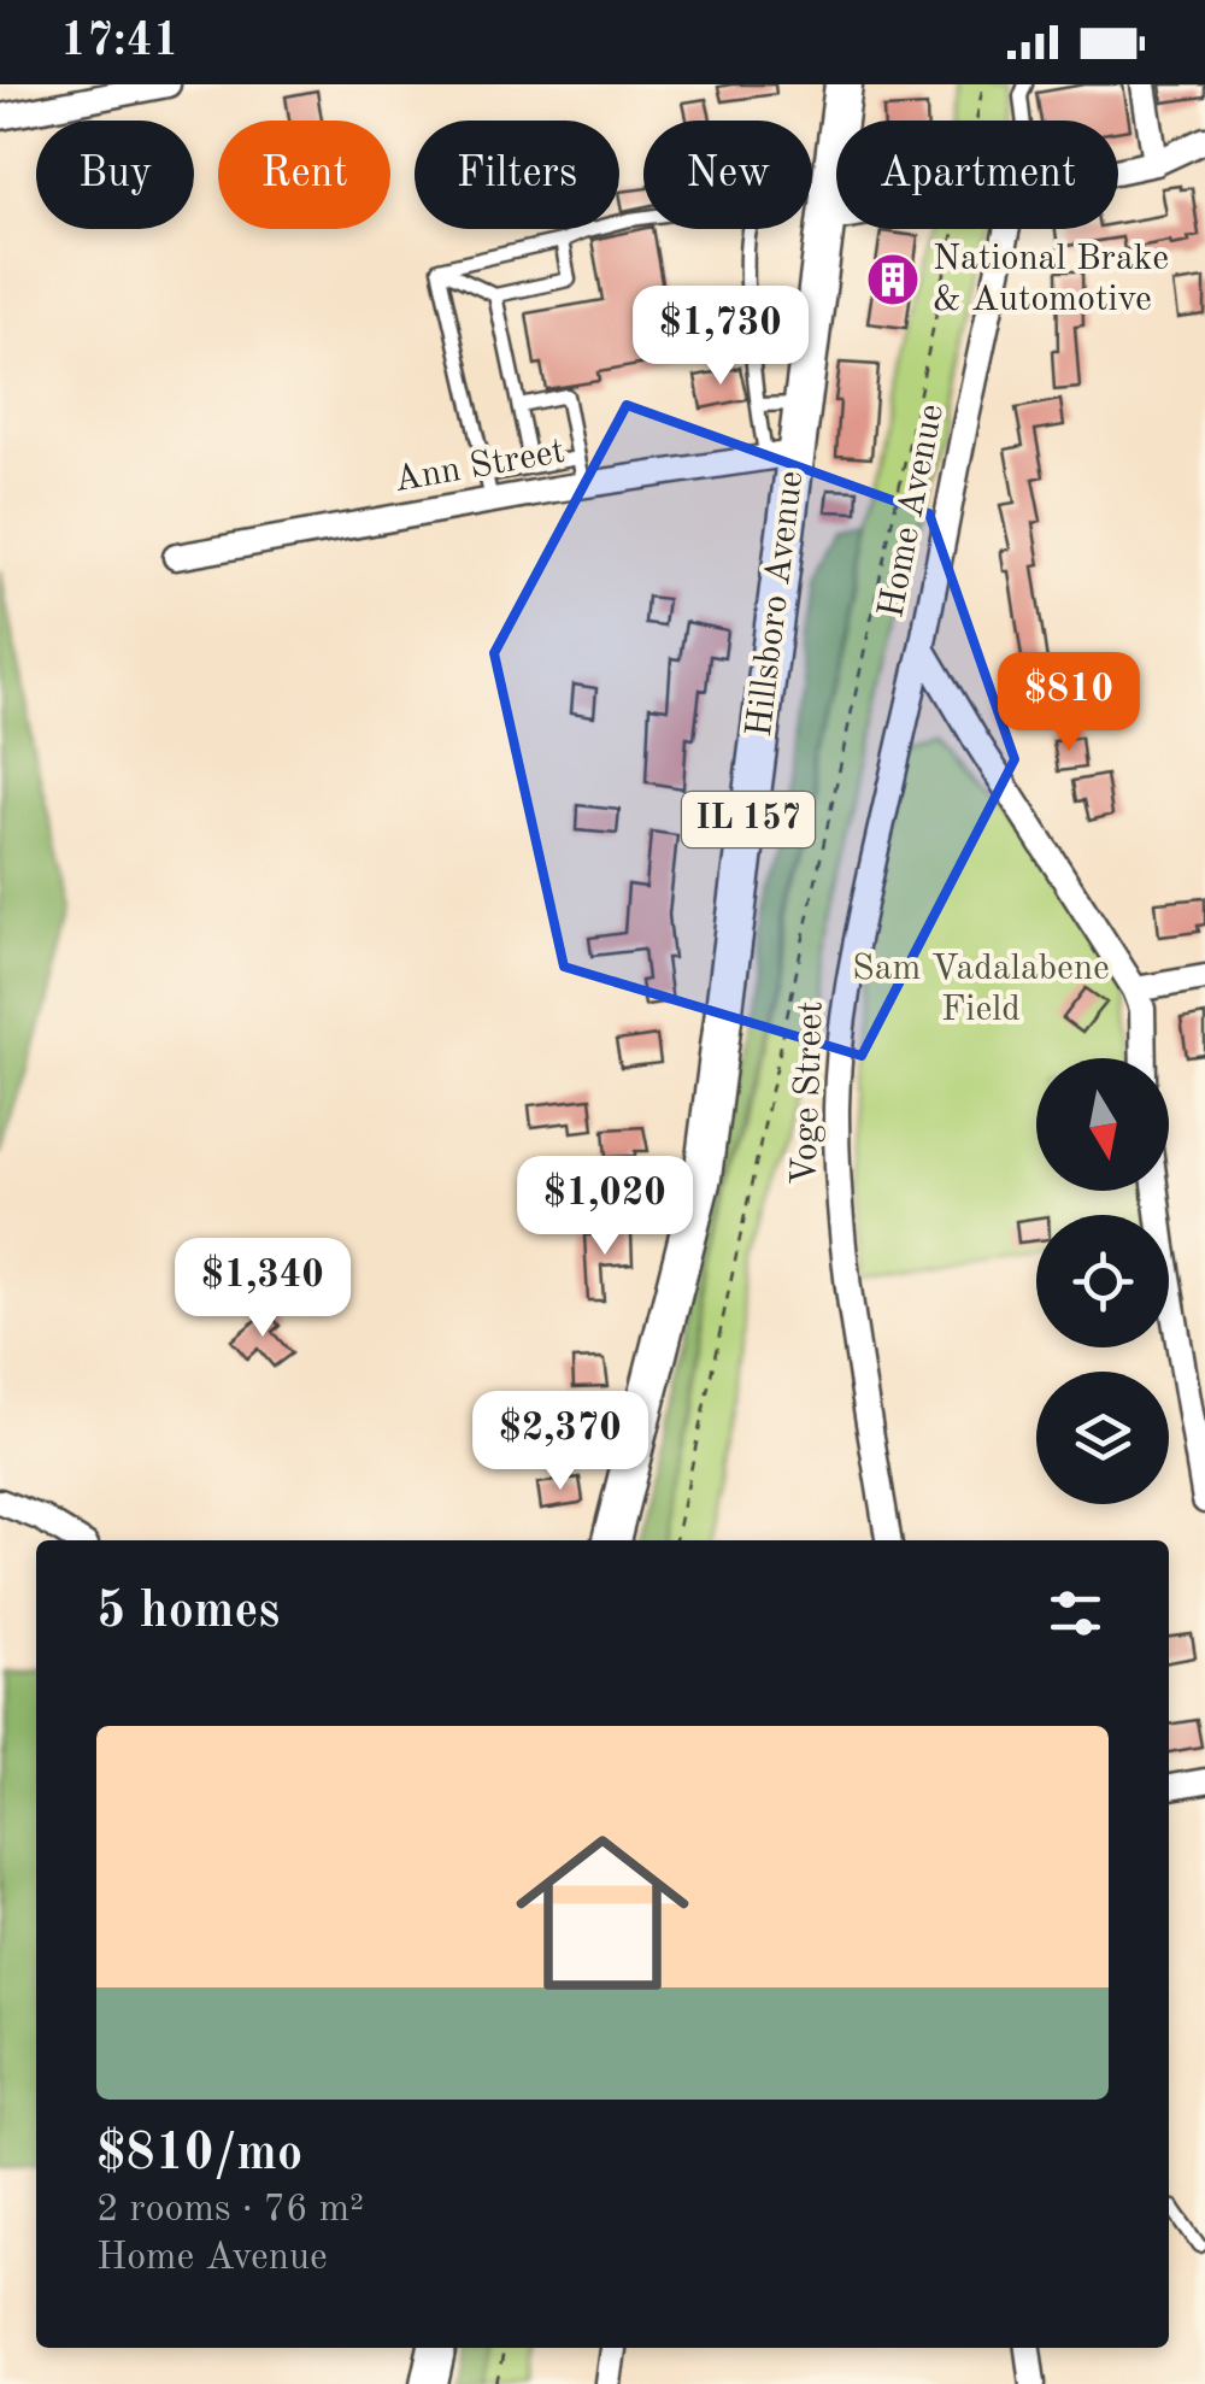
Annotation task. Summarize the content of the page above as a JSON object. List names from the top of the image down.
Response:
{
  "streets": {
    "main road": ["Hillsboro Avenue", "IL 157"],
    "street": ["Ann Street", "Home Avenue", "Voge Street"]
  },
  "crossings": [
    ["Ann Street", "Hillsboro Avenue"],
    ["Home Avenue", "Voge Street"]
  ],
  "parks": ["Sam Vadalabene Field"],
  "places": {
    "building": ["National Brake & Automotive"]
  },
  "north": "bottom",
  "page": {
    "status": "17:41",
    "chip": [
      "Buy",
      "Rent",
      "Filters",
      "New",
      "Apartment"
    ],
    "price": [
      "$1,730",
      "$810",
      "$1,020",
      "$1,340",
      "$2,370"
    ],
    "heading": "5 homes",
    "list": [
      {
        "name": "$810/mo",
        "note": "2 rooms · 76 m² · Home Avenue"
      }
    ]
  }
}
